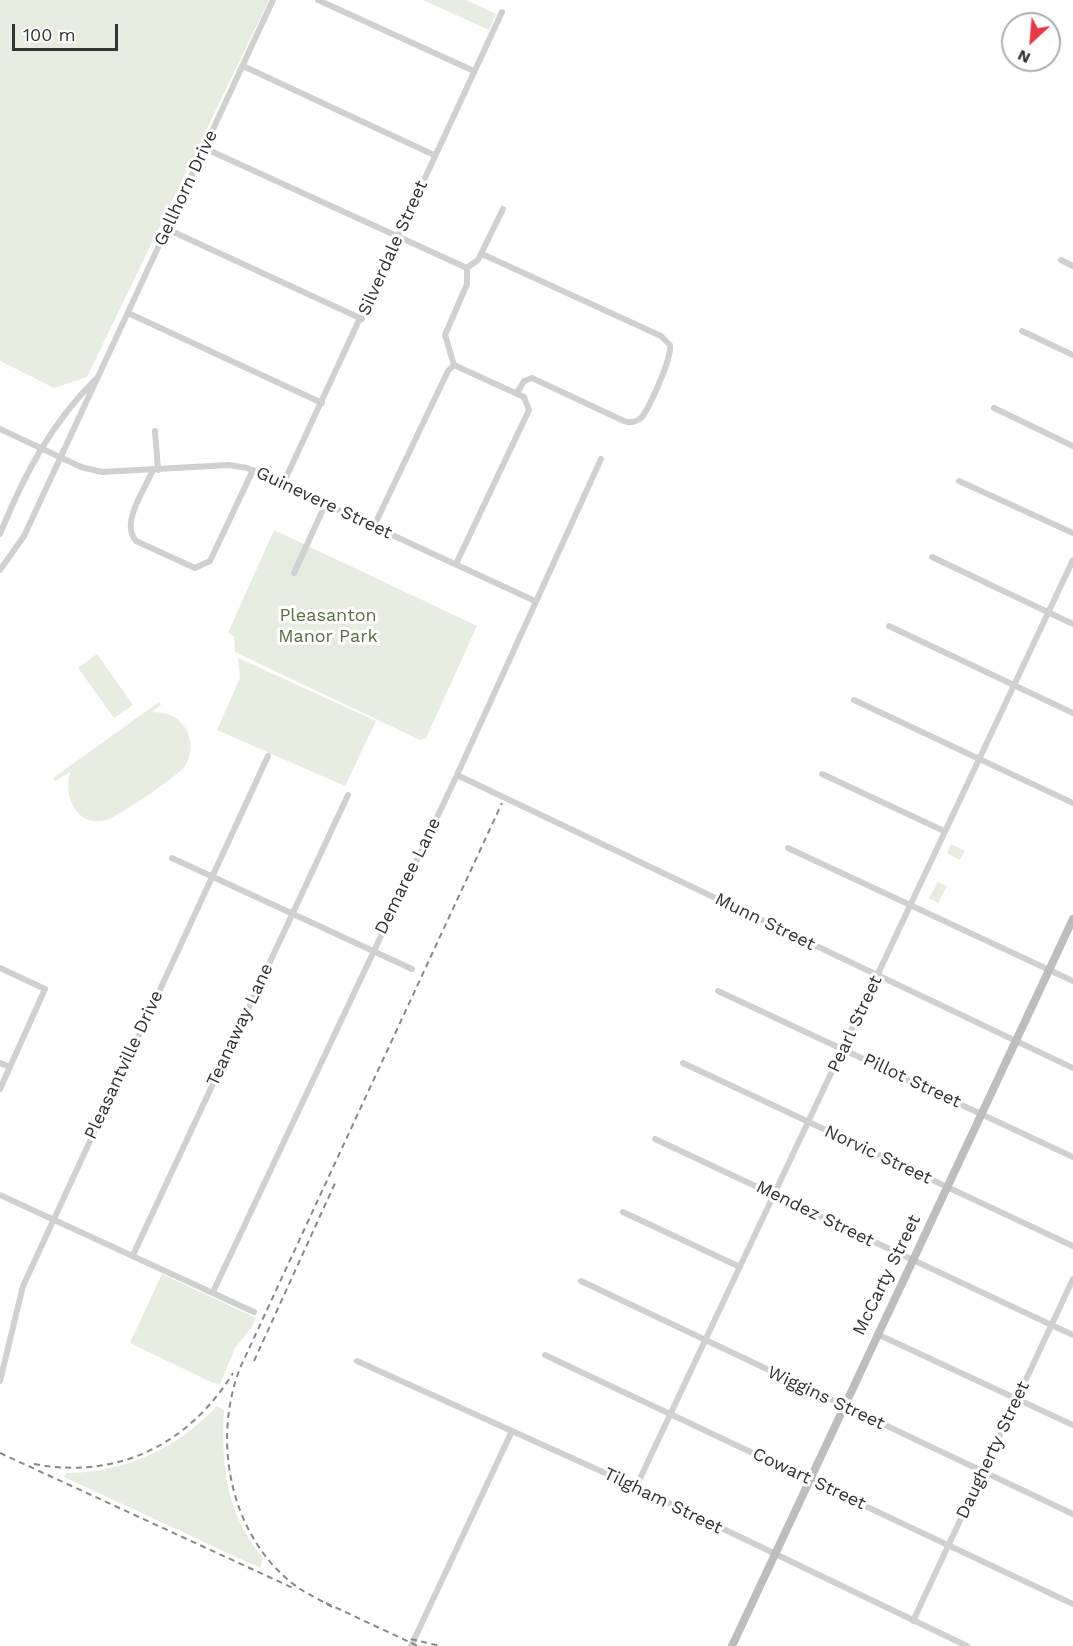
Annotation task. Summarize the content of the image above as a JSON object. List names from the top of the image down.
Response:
{
  "streets": {
    "main road": ["McCarty Street"],
    "street": [
      "Gellhorn Drive",
      "Silverdale Street",
      "Guinevere Street",
      "Demaree Lane",
      "Munn Street",
      "Pearl Street",
      "Teanaway Lane",
      "Pleasantville Drive",
      "Pillot Street",
      "Norvic Street",
      "Mendez Street",
      "Wiggins Street",
      "Daugherty Street",
      "Cowart Street",
      "Tilgham Street"
    ]
  },
  "crossings": [
    ["Gellhorn Drive", "Guinevere Street"],
    ["Silverdale Street", "Guinevere Street"],
    ["Guinevere Street", "Demaree Lane"],
    ["Demaree Lane", "Munn Street"],
    ["Munn Street", "Pearl Street"],
    ["Munn Street", "McCarty Street"],
    ["Pearl Street", "Pillot Street"],
    ["Pearl Street", "Norvic Street"],
    ["Pearl Street", "Mendez Street"],
    ["Pearl Street", "Wiggins Street"],
    ["Pearl Street", "Cowart Street"],
    ["Pearl Street", "Tilgham Street"],
    ["Pillot Street", "McCarty Street"],
    ["Norvic Street", "McCarty Street"],
    ["Mendez Street", "McCarty Street"],
    ["Mendez Street", "Daugherty Street"],
    ["McCarty Street", "Wiggins Street"],
    ["McCarty Street", "Cowart Street"],
    ["McCarty Street", "Tilgham Street"],
    ["Wiggins Street", "Daugherty Street"],
    ["Daugherty Street", "Cowart Street"],
    ["Daugherty Street", "Tilgham Street"]
  ],
  "parks": ["Pleasanton Manor Park"],
  "scale_bar": "100 m",
  "north": "bottom left"
}
